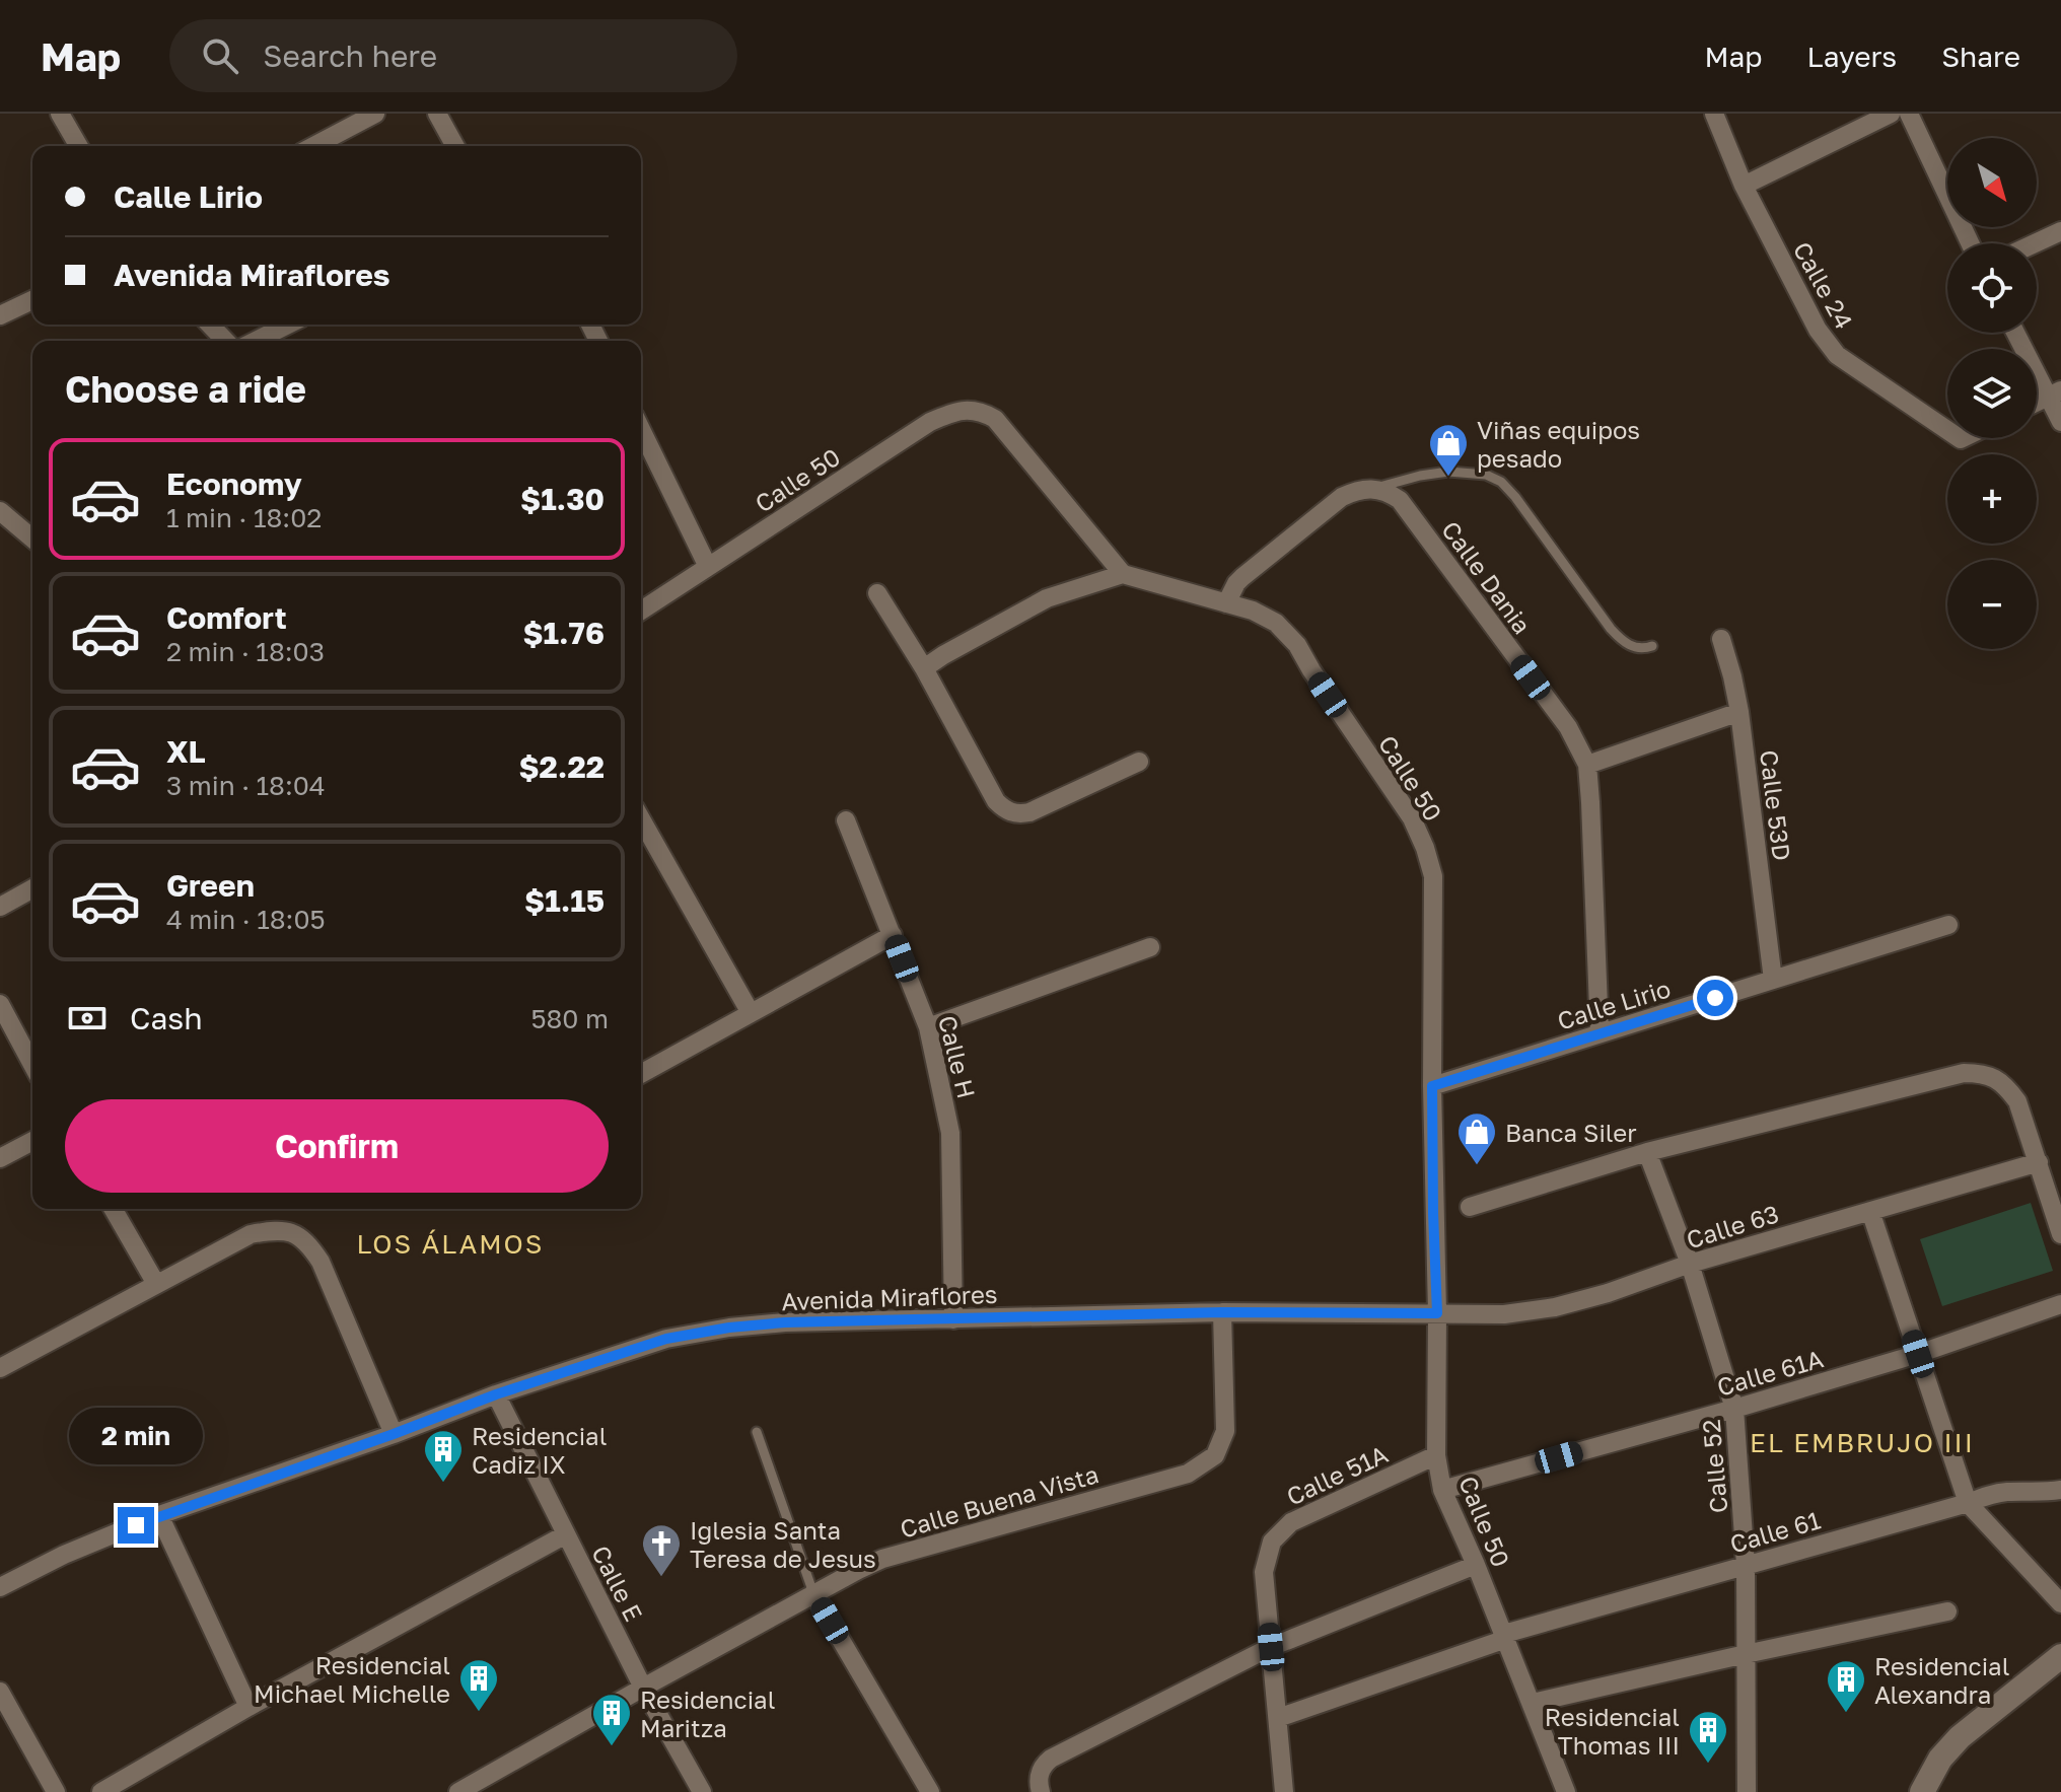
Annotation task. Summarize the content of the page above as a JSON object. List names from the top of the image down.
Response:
{
  "streets": {
    "street": [
      "Calle 24",
      "Calle 50",
      "Calle Dania",
      "Calle 53D",
      "Calle Lirio",
      "Calle H",
      "Calle 63",
      "Avenida Miraflores",
      "Calle 61A",
      "Calle 52",
      "Calle 51A",
      "Calle Buena Vista",
      "Calle 61",
      "Calle E"
    ]
  },
  "crossings": [
    ["Calle 50", "Calle Lirio"],
    ["Calle 50", "Calle 63"],
    ["Calle 50", "Avenida Miraflores"],
    ["Calle 50", "Calle 61A"],
    ["Calle 50", "Calle 51A"],
    ["Calle 50", "Calle 61"],
    ["Calle Dania", "Calle Lirio"],
    ["Calle 53D", "Calle Lirio"],
    ["Calle H", "Avenida Miraflores"],
    ["Calle 63", "Avenida Miraflores"],
    ["Calle 63", "Calle 52"],
    ["Avenida Miraflores", "Calle Buena Vista"],
    ["Avenida Miraflores", "Calle E"],
    ["Calle 61A", "Calle 52"],
    ["Calle 52", "Calle 61"],
    ["Calle 51A", "Calle 61"],
    ["Calle Buena Vista", "Calle E"]
  ],
  "districts": ["LOS ÁLAMOS", "EL EMBRUJO III"],
  "places": {
    "shop": ["Viñas equipos pesado", "Banca Siler"],
    "building": [
      "Residencial Cadiz IX",
      "Residencial Michael Michelle",
      "Residencial Alexandra",
      "Residencial Maritza",
      "Residencial Thomas III"
    ],
    "church": ["Iglesia Santa Teresa de Jesus"]
  },
  "north": "bottom right",
  "page": {
    "header": "Map",
    "search": "Search here",
    "nav": ["Map", "Layers", "Share"],
    "map_buttons": ["+", "−"],
    "banner": ["Calle Lirio", "Avenida Miraflores"],
    "heading": "Choose a ride",
    "list": [
      {
        "name": "Economy",
        "note": "1 min · 18:02",
        "value": "$1.30"
      },
      {
        "name": "Comfort",
        "note": "2 min · 18:03",
        "value": "$1.76"
      },
      {
        "name": "XL",
        "note": "3 min · 18:04",
        "value": "$2.22"
      },
      {
        "name": "Green",
        "note": "4 min · 18:05",
        "value": "$1.15"
      }
    ],
    "pay": ["Cash", "580 m"],
    "buttons": "Confirm",
    "bubble": "2 min"
  }
}
